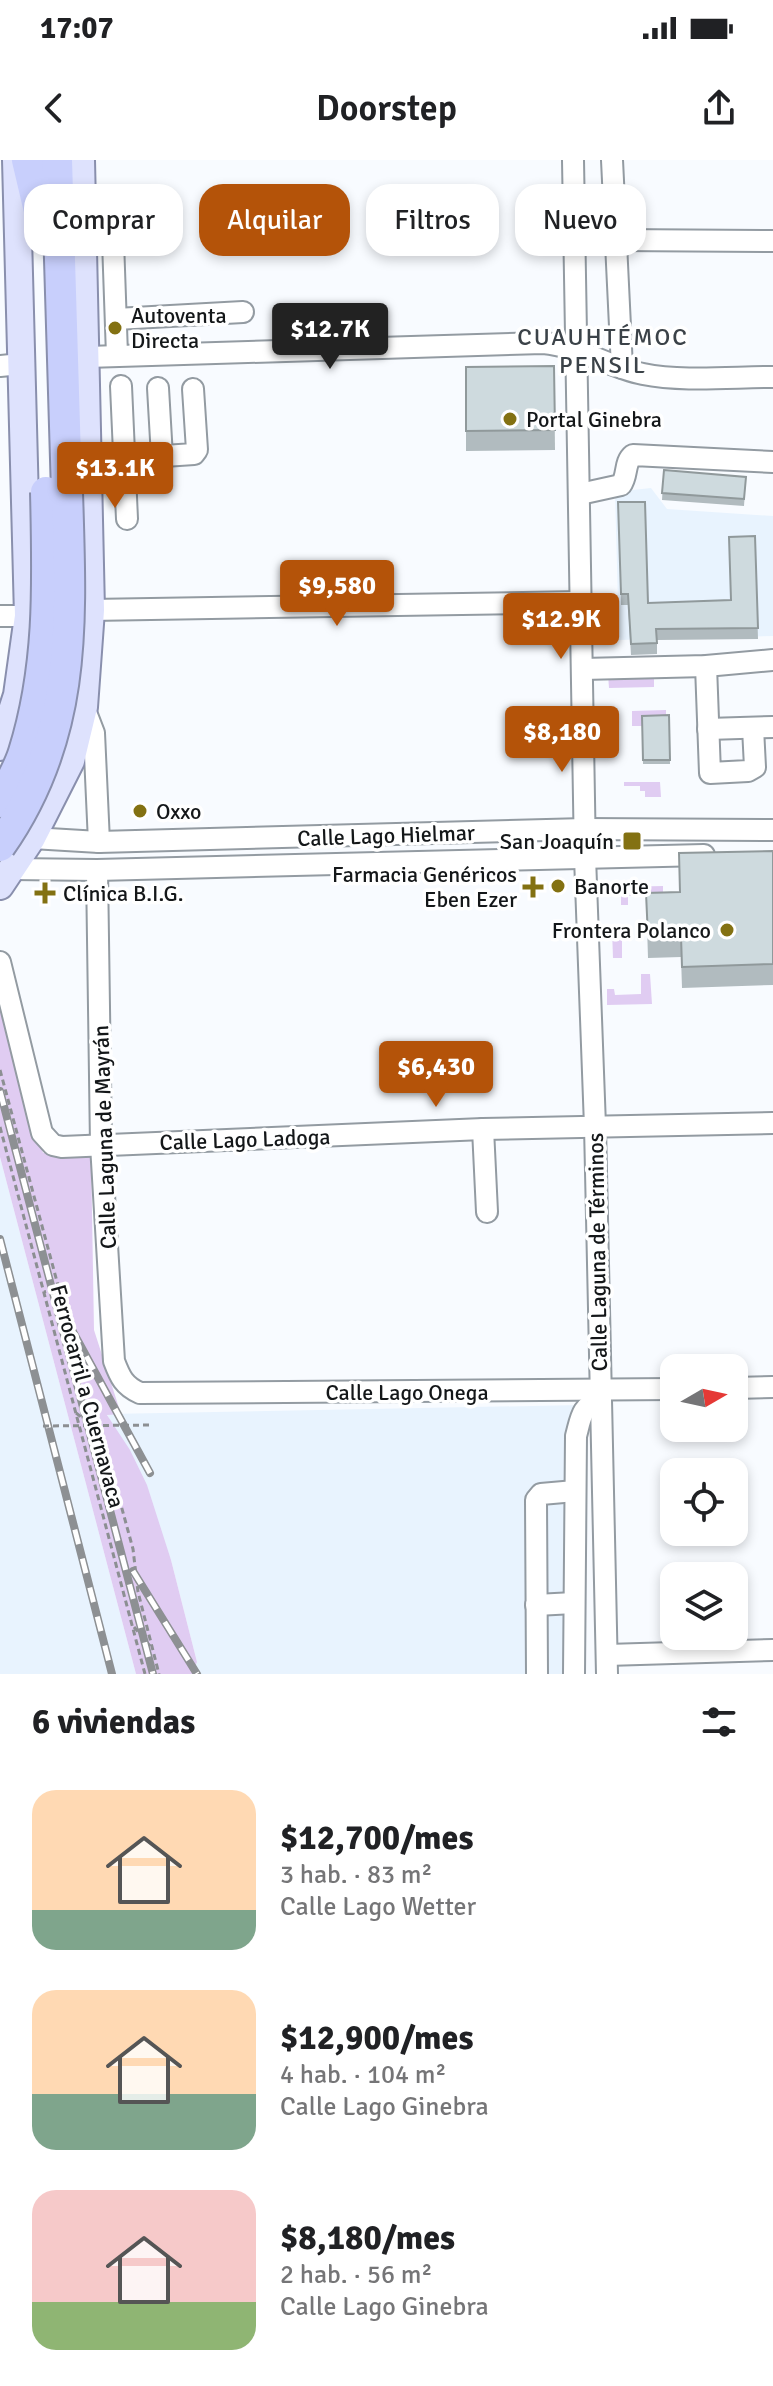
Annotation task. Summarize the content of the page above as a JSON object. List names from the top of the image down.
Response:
{
  "streets": {
    "street": [
      "Calle Lago Hielmar",
      "Calle Laguna de Mayrán",
      "Calle Lago Ladoga",
      "Calle Laguna de Términos",
      "Calle Lago Onega"
    ],
    "path": ["Ferrocarril a Cuernavaca"]
  },
  "crossings": [
    ["Calle Lago Hielmar", "Calle Laguna de Mayrán"],
    ["Calle Lago Hielmar", "Calle Laguna de Términos"],
    ["Calle Laguna de Mayrán", "Calle Lago Ladoga"],
    ["Calle Laguna de Mayrán", "Calle Lago Onega"],
    ["Calle Lago Ladoga", "Calle Laguna de Términos"],
    ["Calle Laguna de Términos", "Calle Lago Onega"]
  ],
  "districts": ["CUAUHTÉMOC PENSIL"],
  "places": {
    "other": [
      "Autoventa Directa",
      "Portal Ginebra",
      "Oxxo",
      "Banorte",
      "Frontera Polanco"
    ],
    "transit": ["San Joaquín"],
    "health": ["Farmacia Genéricos Eben Ezer", "Clínica B.I.G."]
  },
  "north": "right",
  "page": {
    "status": "17:07",
    "header": "Doorstep",
    "chip": [
      "Comprar",
      "Alquilar",
      "Filtros",
      "Nuevo"
    ],
    "price": [
      "$12.7K",
      "$13.1K",
      "$9,580",
      "$12.9K",
      "$8,180",
      "$6,430"
    ],
    "heading": "6 viviendas",
    "list": [
      {
        "name": "$12,700/mes",
        "note": "3 hab. · 83 m² · Calle Lago Wetter"
      },
      {
        "name": "$12,900/mes",
        "note": "4 hab. · 104 m² · Calle Lago Ginebra"
      },
      {
        "name": "$8,180/mes",
        "note": "2 hab. · 56 m² · Calle Lago Ginebra"
      }
    ]
  }
}
